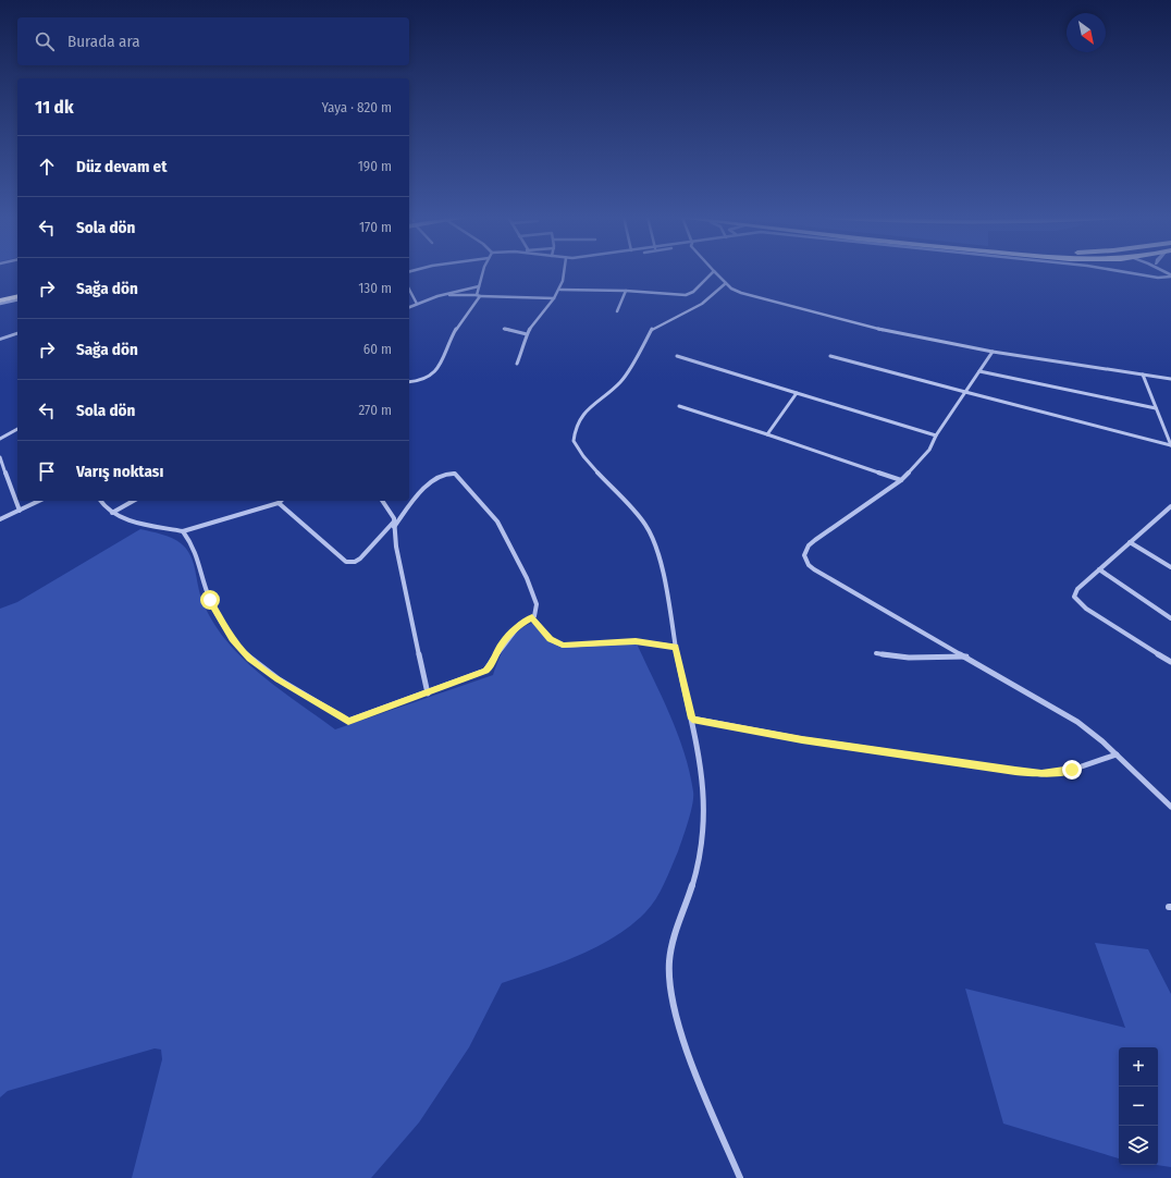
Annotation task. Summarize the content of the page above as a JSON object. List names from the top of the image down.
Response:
{
  "north": "bottom right",
  "page": {
    "search": "Burada ara",
    "heading": ["11 dk", "Yaya · 820 m"],
    "list": [
      ["Düz devam et", "190 m"],
      ["Sola dön", "170 m"],
      ["Sağa dön", "130 m"],
      ["Sağa dön", "60 m"],
      ["Sola dön", "270 m"],
      "Varış noktası"
    ],
    "map_buttons": ["+", "−"]
  }
}
